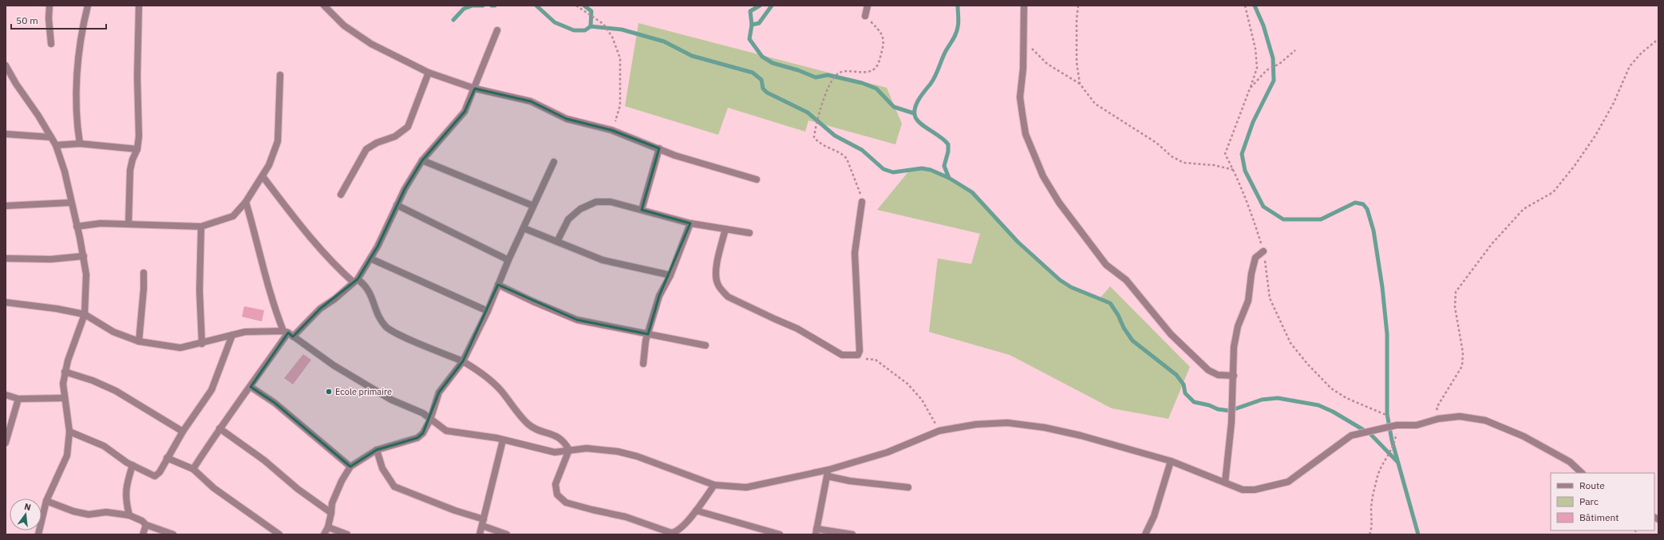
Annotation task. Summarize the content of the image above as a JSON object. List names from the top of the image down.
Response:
{
  "places": ["Ecole primaire"],
  "legend": ["Route", "Parc", "Bâtiment"],
  "scale_bar": "50 m",
  "north": "top"
}
